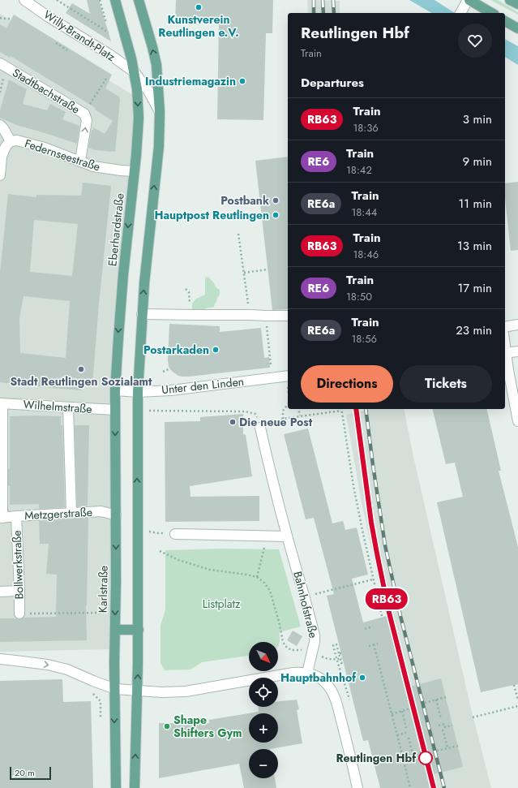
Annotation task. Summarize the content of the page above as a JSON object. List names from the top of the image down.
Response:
{
  "streets": {
    "main road": ["Eberhardstraße", "Karlstraße"],
    "street": [
      "Willy-Brandt-Platz",
      "Stadtbachstraße",
      "Federnseestraße",
      "Unter den Linden",
      "Wilhelmstraße",
      "Metzgerstraße",
      "Bollwerkstraße",
      "Bahnhofstraße"
    ]
  },
  "crossings": [
    ["Willy-Brandt-Platz", "Eberhardstraße"],
    ["Stadtbachstraße", "Federnseestraße"],
    ["Federnseestraße", "Eberhardstraße"],
    ["Eberhardstraße", "Unter den Linden"],
    ["Eberhardstraße", "Karlstraße"],
    ["Unter den Linden", "Karlstraße"],
    ["Wilhelmstraße", "Bollwerkstraße"],
    ["Wilhelmstraße", "Karlstraße"],
    ["Metzgerstraße", "Bollwerkstraße"],
    ["Metzgerstraße", "Karlstraße"]
  ],
  "parks": ["Listplatz"],
  "places": [
    "Kunstverein Reutlingen e.V.",
    "Industriemagazin",
    "Postbank",
    "Hauptpost Reutlingen",
    "Postarkaden",
    "Stadt Reutlingen Sozialamt",
    "Die neue Post",
    "Hauptbahnhof",
    "Shape Shifters Gym",
    "Reutlingen Hbf"
  ],
  "scale_bar": "20 m",
  "north": "bottom right",
  "page": {
    "on_map": "RB63",
    "heading": [
      ["Reutlingen Hbf", "Train"],
      "Departures"
    ],
    "list": [
      {
        "mark": "RB63",
        "name": "Train",
        "note": "18:36",
        "value": "3 min"
      },
      {
        "mark": "RE6",
        "name": "Train",
        "note": "18:42",
        "value": "9 min"
      },
      {
        "mark": "RE6a",
        "name": "Train",
        "note": "18:44",
        "value": "11 min"
      },
      {
        "mark": "RB63",
        "name": "Train",
        "note": "18:46",
        "value": "13 min"
      },
      {
        "mark": "RE6",
        "name": "Train",
        "note": "18:50",
        "value": "17 min"
      },
      {
        "mark": "RE6a",
        "name": "Train",
        "note": "18:56",
        "value": "23 min"
      }
    ],
    "buttons": ["Directions", "Tickets"],
    "map_buttons": ["+", "−"],
    "scale": "20 m"
  }
}
